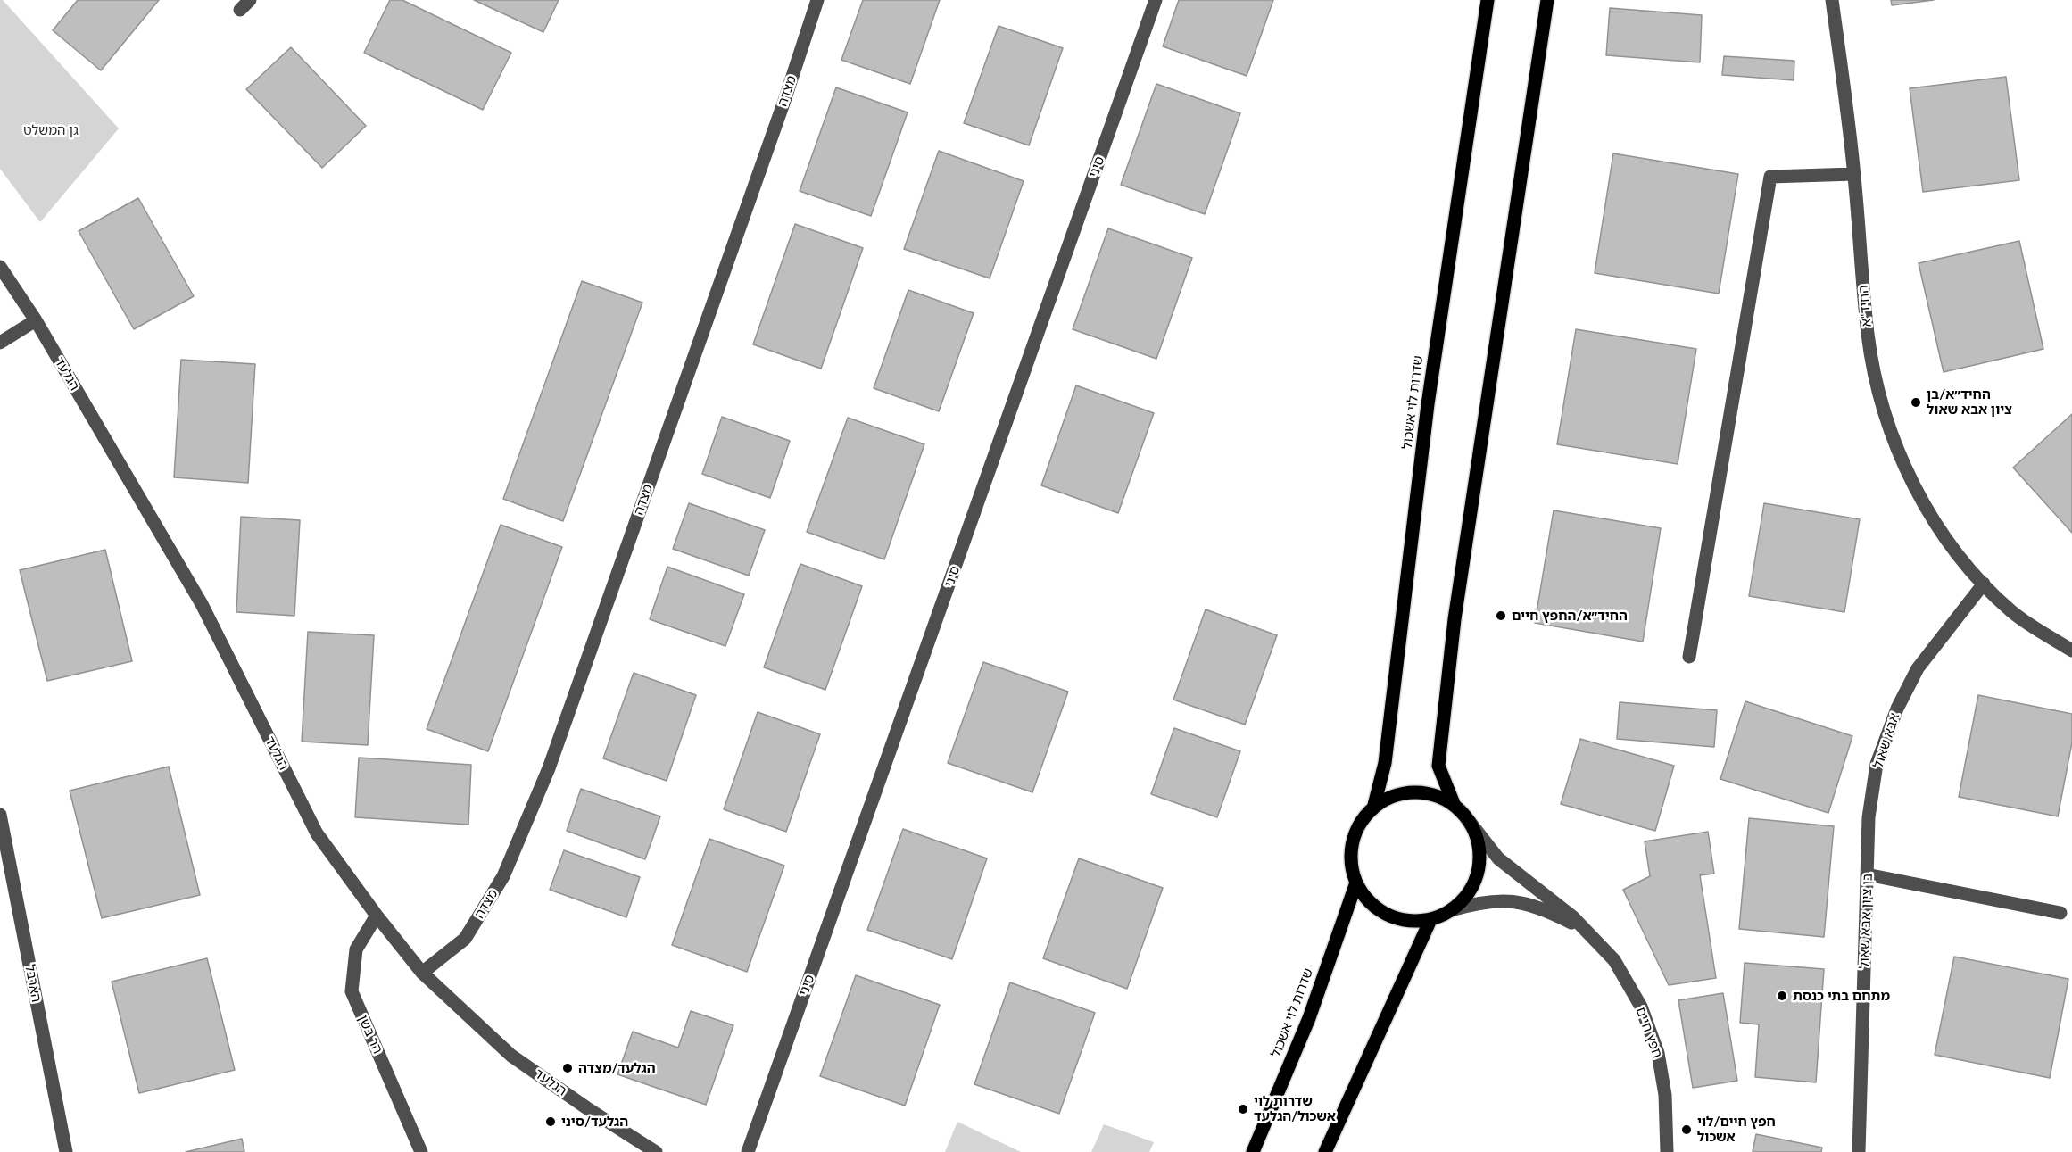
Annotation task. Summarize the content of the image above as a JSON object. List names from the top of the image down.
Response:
{
  "streets": {
    "main road": ["שדרות לוי אשכול"],
    "street": [
      "מצדה",
      "סיני",
      "החיד\"א",
      "הגלעד",
      "אבא שאול",
      "בן ציון אבא שאול",
      "הארבל",
      "חפץ חיים",
      "הר בשן"
    ]
  },
  "crossings": [
    ["מצדה", "הגלעד"],
    ["החיד\"א", "אבא שאול"],
    ["הגלעד", "הר בשן"],
    ["שדרות לוי אשכול", "חפץ חיים"],
    ["אבא שאול", "בן ציון אבא שאול"]
  ],
  "parks": ["גן המשלט"],
  "places": [
    "החיד״א/בן ציון אבא שאול",
    "החיד״א/החפץ חיים",
    "מתחם בתי כנסת",
    "הגלעד/מצדה",
    "שדרות לוי אשכול/הגלעד",
    "הגלעד/סיני",
    "חפץ חיים/לוי אשכול"
  ]
}
